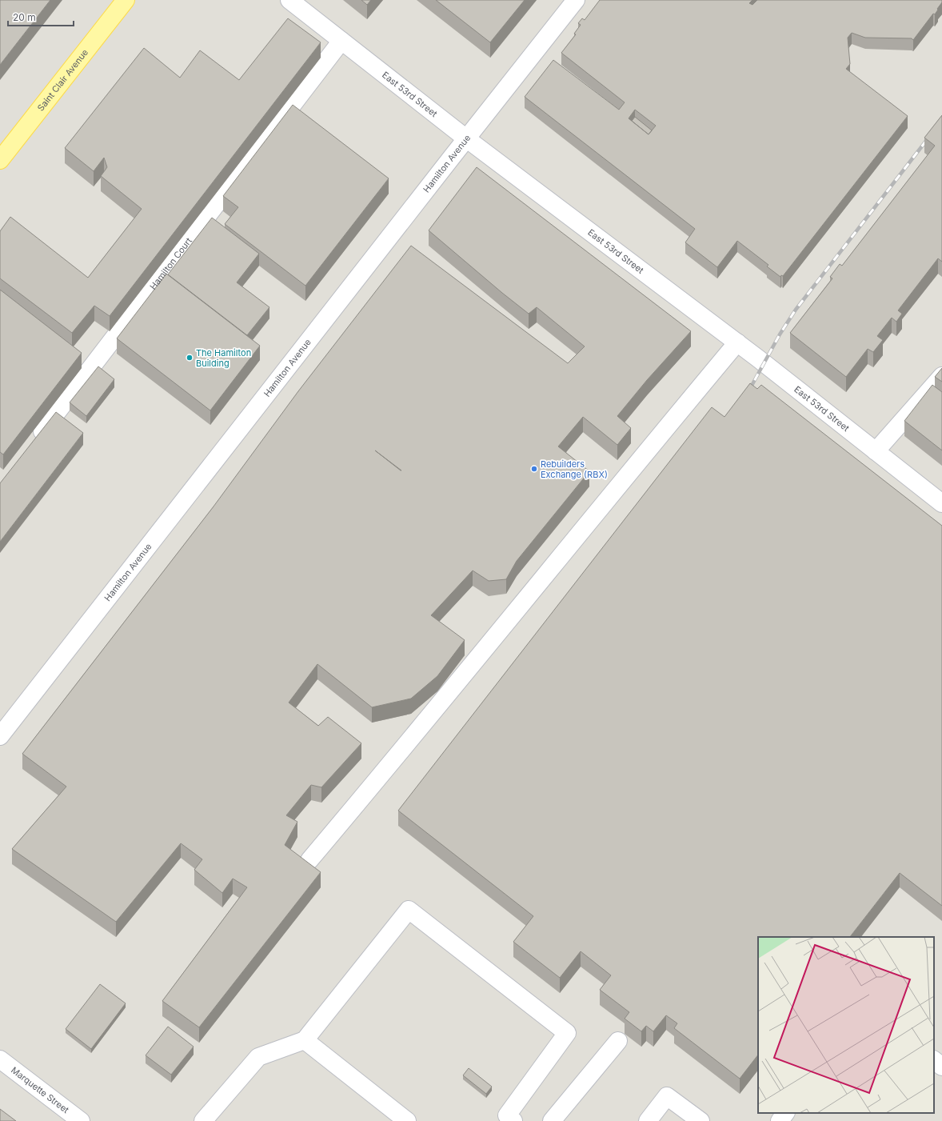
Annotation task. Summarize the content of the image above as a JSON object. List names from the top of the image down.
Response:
{
  "streets": {
    "main road": ["Saint Clair Avenue"],
    "street": [
      "East 53rd Street",
      "Hamilton Avenue",
      "Hamilton Court",
      "Marquette Street"
    ]
  },
  "crossings": [
    ["East 53rd Street", "Hamilton Avenue"],
    ["East 53rd Street", "Hamilton Court"]
  ],
  "places": ["The Hamilton Building", "Rebuilders Exchange (RBX)"],
  "scale_bar": "20 m"
}
